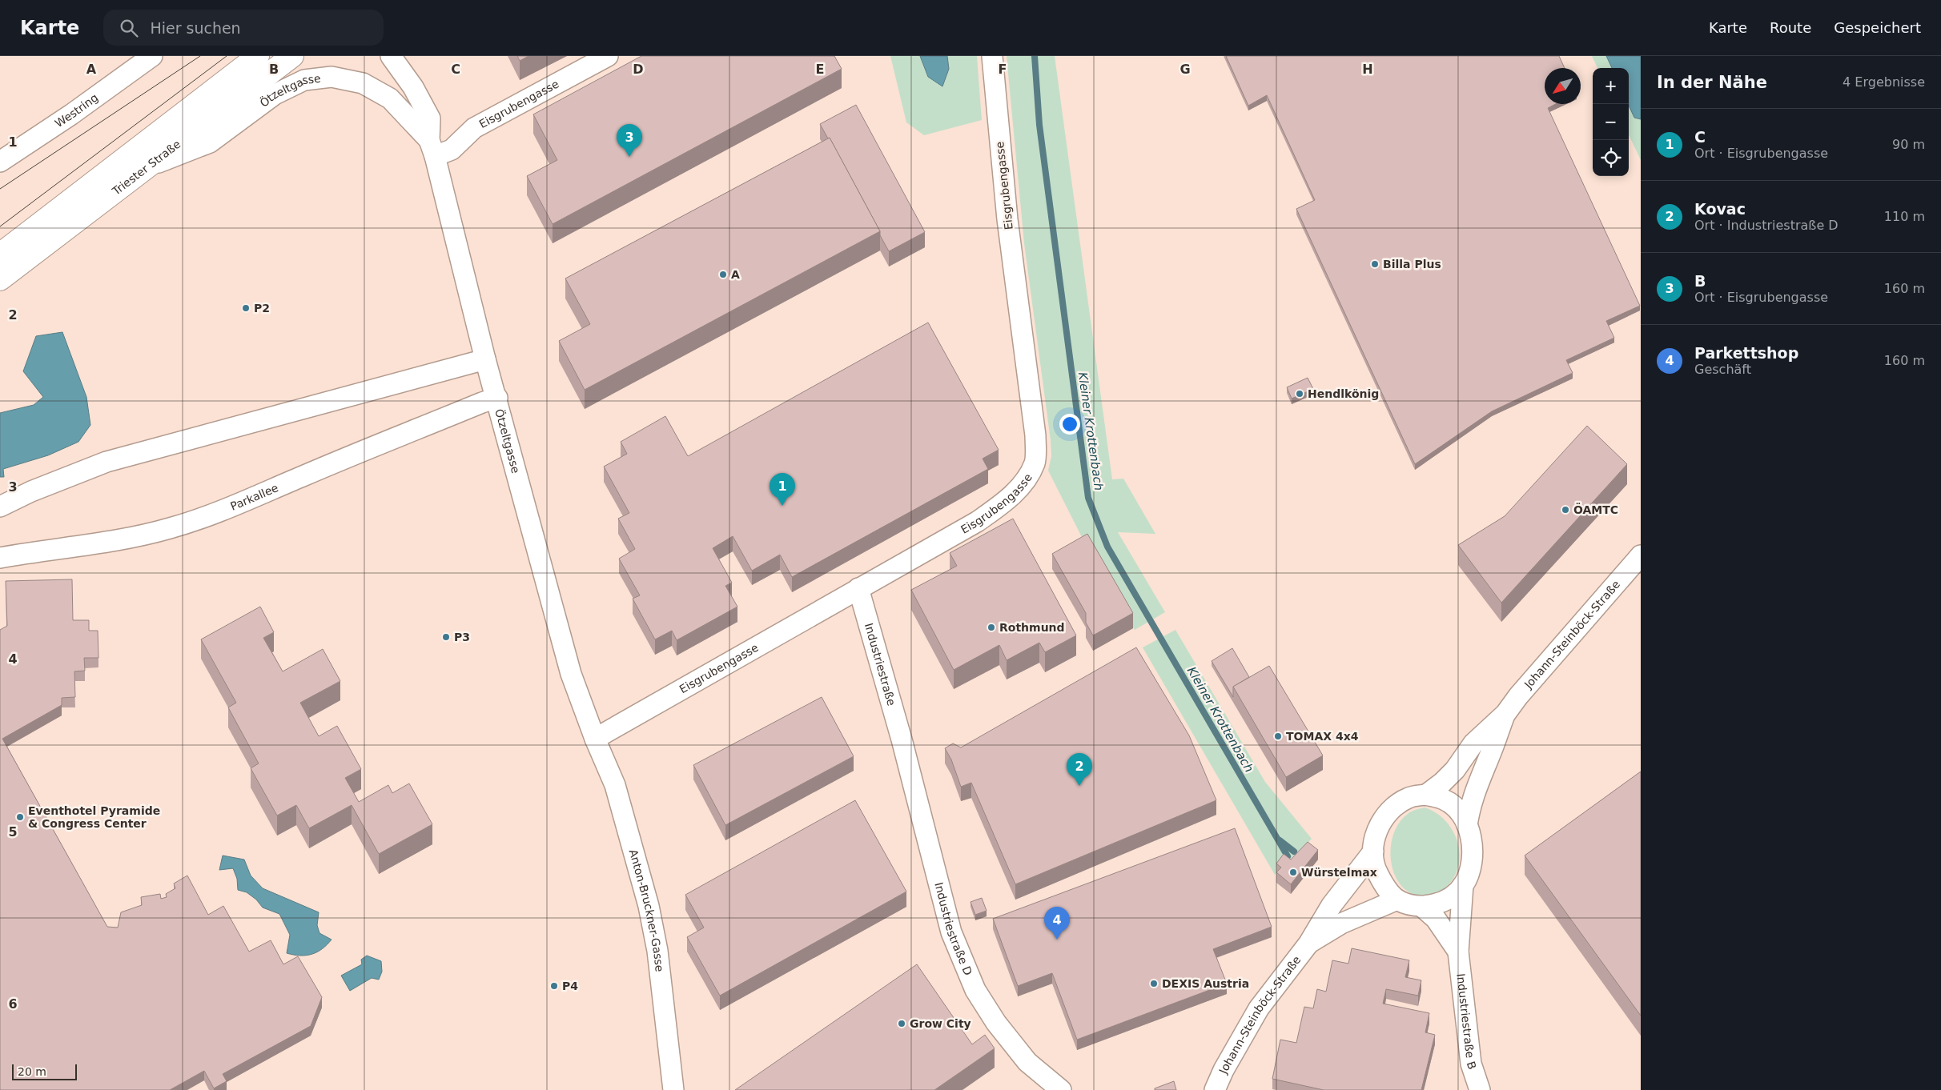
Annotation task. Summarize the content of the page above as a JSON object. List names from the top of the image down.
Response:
{
  "streets": {
    "main road": ["Triester Straße"],
    "street": [
      "Ötzeltgasse",
      "Eisgrubengasse",
      "Westring",
      "Parkallee",
      "Johann-Steinböck-Straße",
      "Industriestraße",
      "Anton-Bruckner-Gasse",
      "Industriestraße D",
      "Industriestraße B"
    ]
  },
  "crossings": [
    ["Ötzeltgasse", "Eisgrubengasse"],
    ["Ötzeltgasse", "Triester Straße"],
    ["Ötzeltgasse", "Parkallee"],
    ["Ötzeltgasse", "Anton-Bruckner-Gasse"],
    ["Eisgrubengasse", "Industriestraße"],
    ["Eisgrubengasse", "Anton-Bruckner-Gasse"],
    ["Johann-Steinböck-Straße", "Industriestraße B"],
    ["Industriestraße", "Industriestraße D"]
  ],
  "water": ["Kleiner Krottenbach"],
  "places": [
    "Billa Plus",
    "A",
    "P2",
    "Hendlkönig",
    "ÖAMTC",
    "Rothmund",
    "P3",
    "TOMAX 4x4",
    "Eventhotel Pyramide & Congress Center",
    "Würstelmax",
    "DEXIS Austria",
    "P4",
    "Grow City"
  ],
  "scale_bar": "20 m",
  "north": "bottom left",
  "page": {
    "header": "Karte",
    "search": "Hier suchen",
    "nav": ["Karte", "Route", "Gespeichert"],
    "heading": ["In der Nähe", "4 Ergebnisse"],
    "map_buttons": ["+", "−"],
    "list": [
      {
        "mark": "1",
        "name": "C",
        "note": "Ort · Eisgrubengasse",
        "value": "90 m"
      },
      {
        "mark": "2",
        "name": "Kovac",
        "note": "Ort · Industriestraße D",
        "value": "110 m"
      },
      {
        "mark": "3",
        "name": "B",
        "note": "Ort · Eisgrubengasse",
        "value": "160 m"
      },
      {
        "mark": "4",
        "name": "Parkettshop",
        "note": "Geschäft",
        "value": "160 m"
      }
    ],
    "pins": [
      "3",
      "1",
      "2",
      "4"
    ],
    "scale": "20 m"
  },
  "grid": {
    "columns": [
      "A",
      "B",
      "C",
      "D",
      "E",
      "F",
      "G",
      "H"
    ],
    "rows": [
      "1",
      "2",
      "3",
      "4",
      "5",
      "6"
    ]
  }
}
